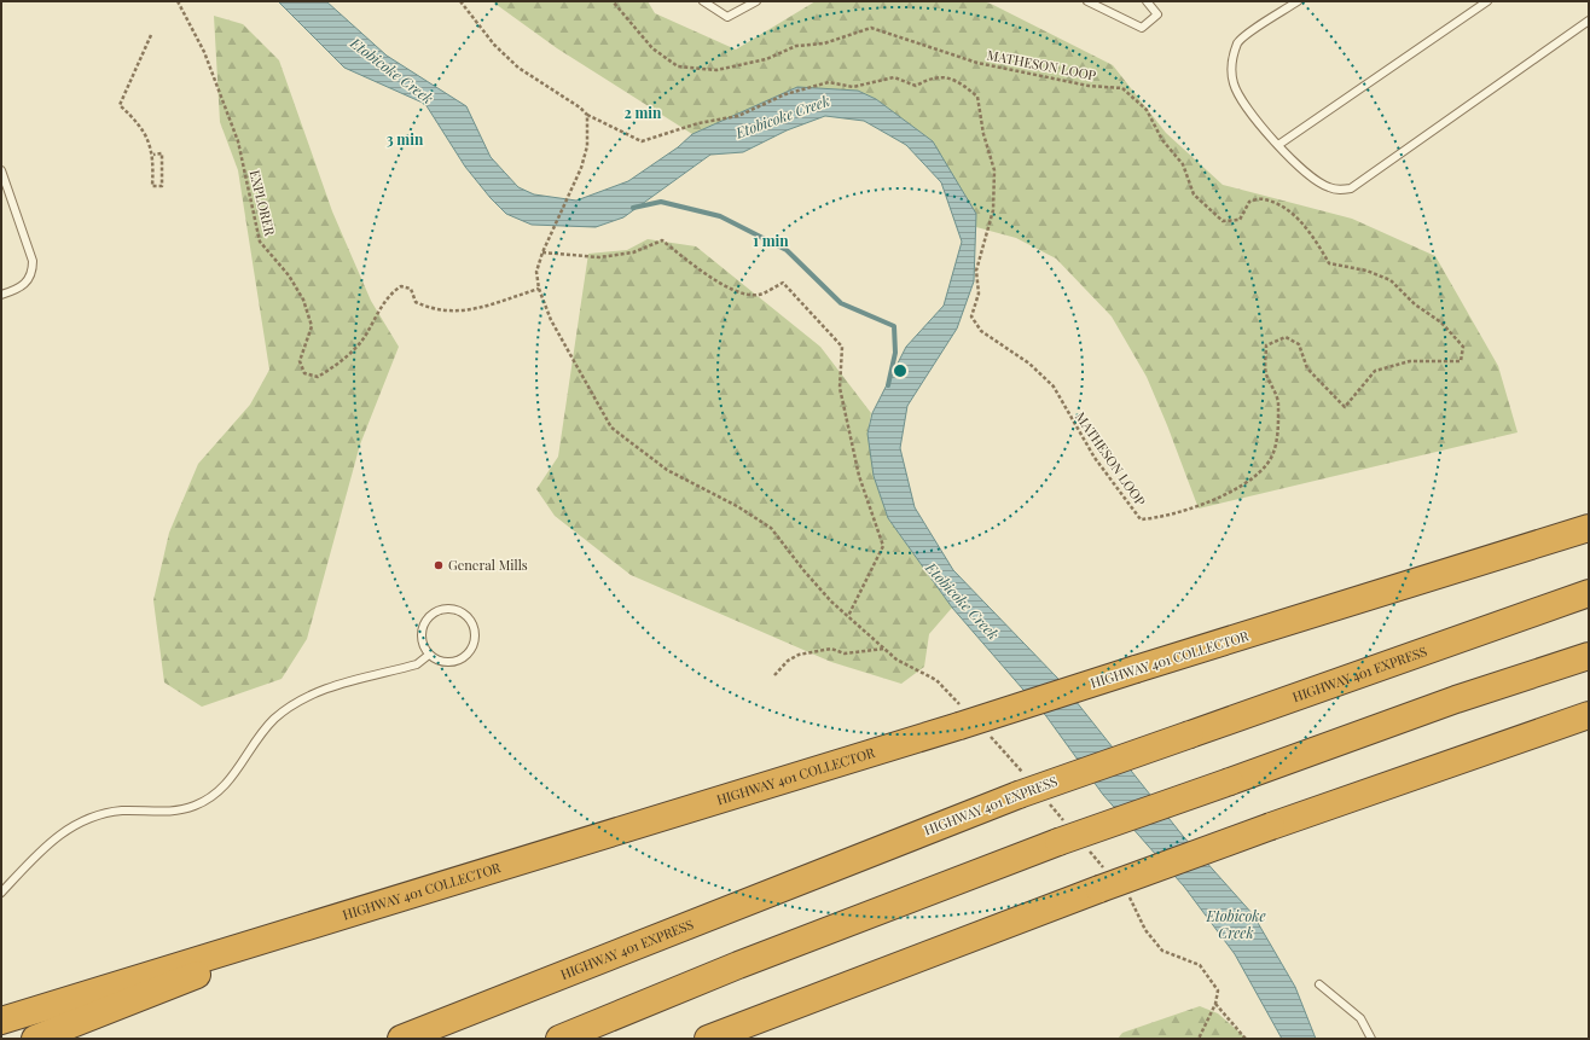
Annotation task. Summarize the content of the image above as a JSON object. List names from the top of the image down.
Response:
{
  "streets": {
    "highway": ["HIGHWAY 401 COLLECTOR", "HIGHWAY 401 EXPRESS"],
    "path": ["MATHESON LOOP", "EXPLORER"]
  },
  "water": ["Etobicoke Creek"],
  "places": ["General Mills"],
  "rings": ["2 min", "3 min", "1 min"]
}
